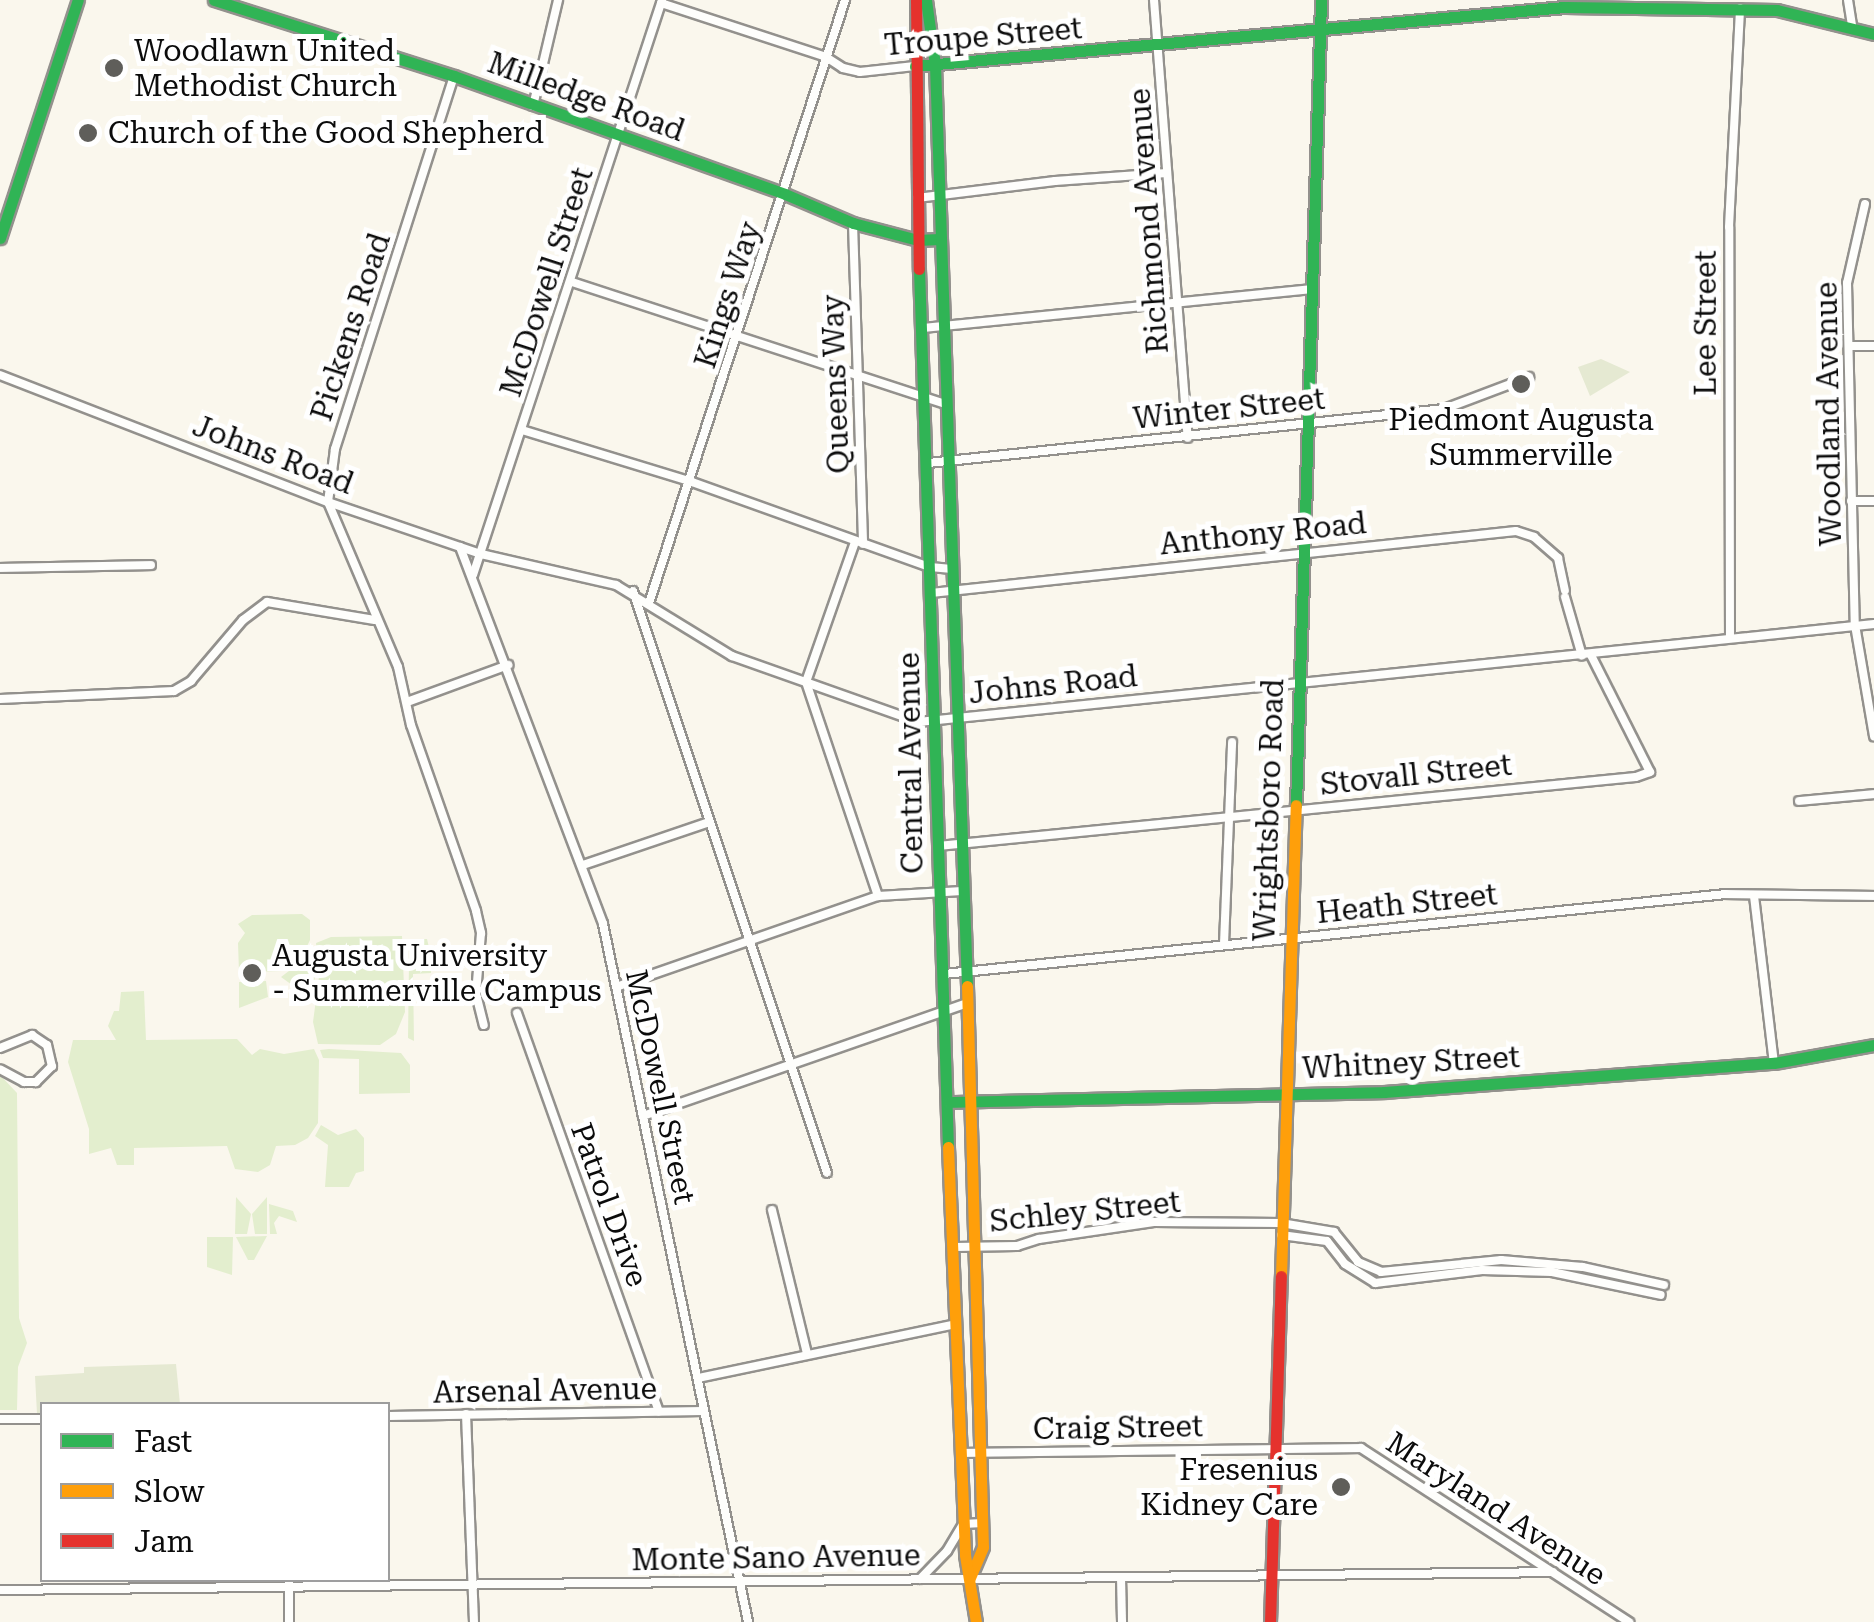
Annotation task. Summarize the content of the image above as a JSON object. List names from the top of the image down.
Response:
{
  "streets": {
    "main road": [
      "Troupe Street",
      "Milledge Road",
      "Central Avenue",
      "Wrightsboro Road",
      "Whitney Street"
    ],
    "street": [
      "Richmond Avenue",
      "McDowell Street",
      "Kings Way",
      "Lee Street",
      "Pickens Road",
      "Queens Way",
      "Winter Street",
      "Woodland Avenue",
      "Johns Road",
      "Anthony Road",
      "Stovall Street",
      "Heath Street",
      "Patrol Drive",
      "Schley Street",
      "Arsenal Avenue",
      "Craig Street",
      "Maryland Avenue",
      "Monte Sano Avenue"
    ]
  },
  "crossings": [
    ["Troupe Street", "Richmond Avenue"],
    ["Troupe Street", "McDowell Street"],
    ["Troupe Street", "Kings Way"],
    ["Troupe Street", "Lee Street"],
    ["Troupe Street", "Central Avenue"],
    ["Troupe Street", "Wrightsboro Road"],
    ["Milledge Road", "McDowell Street"],
    ["Milledge Road", "Kings Way"],
    ["Milledge Road", "Pickens Road"],
    ["Milledge Road", "Queens Way"],
    ["Milledge Road", "Central Avenue"],
    ["Richmond Avenue", "Winter Street"],
    ["McDowell Street", "Johns Road"],
    ["McDowell Street", "Arsenal Avenue"],
    ["McDowell Street", "Monte Sano Avenue"],
    ["Kings Way", "Johns Road"],
    ["Lee Street", "Johns Road"],
    ["Pickens Road", "Johns Road"],
    ["Queens Way", "Johns Road"],
    ["Winter Street", "Central Avenue"],
    ["Winter Street", "Wrightsboro Road"],
    ["Woodland Avenue", "Johns Road"],
    ["Johns Road", "Anthony Road"],
    ["Johns Road", "Central Avenue"],
    ["Johns Road", "Stovall Street"],
    ["Johns Road", "Wrightsboro Road"],
    ["Anthony Road", "Central Avenue"],
    ["Anthony Road", "Stovall Street"],
    ["Anthony Road", "Wrightsboro Road"],
    ["Central Avenue", "Stovall Street"],
    ["Central Avenue", "Heath Street"],
    ["Central Avenue", "Whitney Street"],
    ["Central Avenue", "Schley Street"],
    ["Central Avenue", "Arsenal Avenue"],
    ["Central Avenue", "Craig Street"],
    ["Central Avenue", "Monte Sano Avenue"],
    ["Stovall Street", "Wrightsboro Road"],
    ["Wrightsboro Road", "Heath Street"],
    ["Wrightsboro Road", "Whitney Street"],
    ["Wrightsboro Road", "Schley Street"],
    ["Wrightsboro Road", "Craig Street"],
    ["Wrightsboro Road", "Maryland Avenue"],
    ["Wrightsboro Road", "Monte Sano Avenue"],
    ["Patrol Drive", "Arsenal Avenue"],
    ["Craig Street", "Maryland Avenue"],
    ["Maryland Avenue", "Monte Sano Avenue"]
  ],
  "places": [
    "Woodlawn United Methodist Church",
    "Church of the Good Shepherd",
    "Piedmont Augusta Summerville",
    "Augusta University - Summerville Campus",
    "Fresenius Kidney Care"
  ],
  "legend": ["Fast", "Slow", "Jam"]
}
